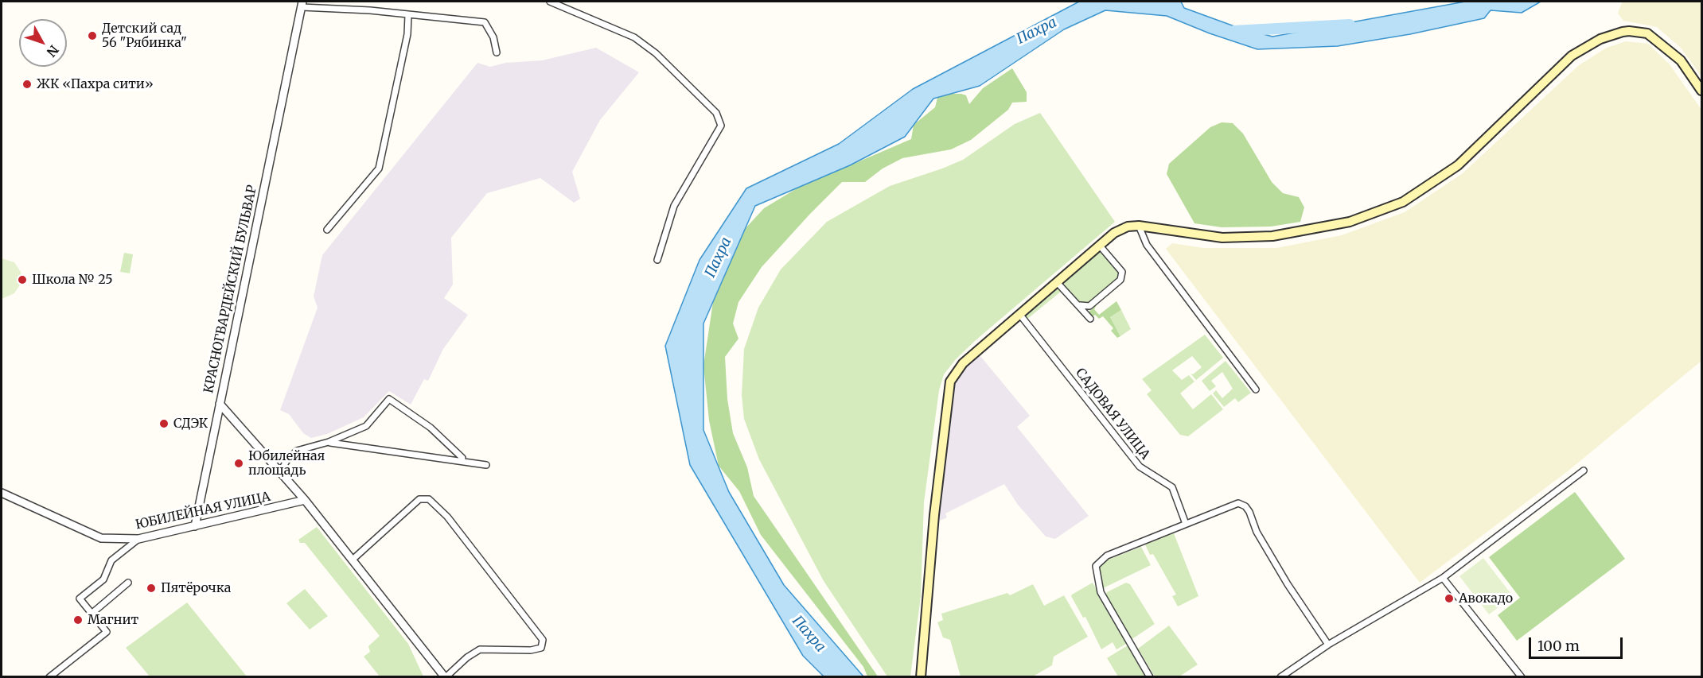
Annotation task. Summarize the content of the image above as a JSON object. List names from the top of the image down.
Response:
{
  "streets": {
    "street": ["КРАСНОГВАРДЕЙСКИЙ БУЛЬВАР", "САДОВАЯ УЛИЦА", "ЮБИЛЕЙНАЯ УЛИЦА"]
  },
  "crossings": [
    ["КРАСНОГВАРДЕЙСКИЙ БУЛЬВАР", "ЮБИЛЕЙНАЯ УЛИЦА"]
  ],
  "water": ["Пахра"],
  "places": [
    "Детский сад 56 \"Рябинка\"",
    "ЖК «Пахра сити»",
    "Школа № 25",
    "СДЭК",
    "Юбилейная площадь",
    "Пятёрочка",
    "Авокадо",
    "Магнит"
  ],
  "scale_bar": "100 m",
  "north": "bottom right"
}
